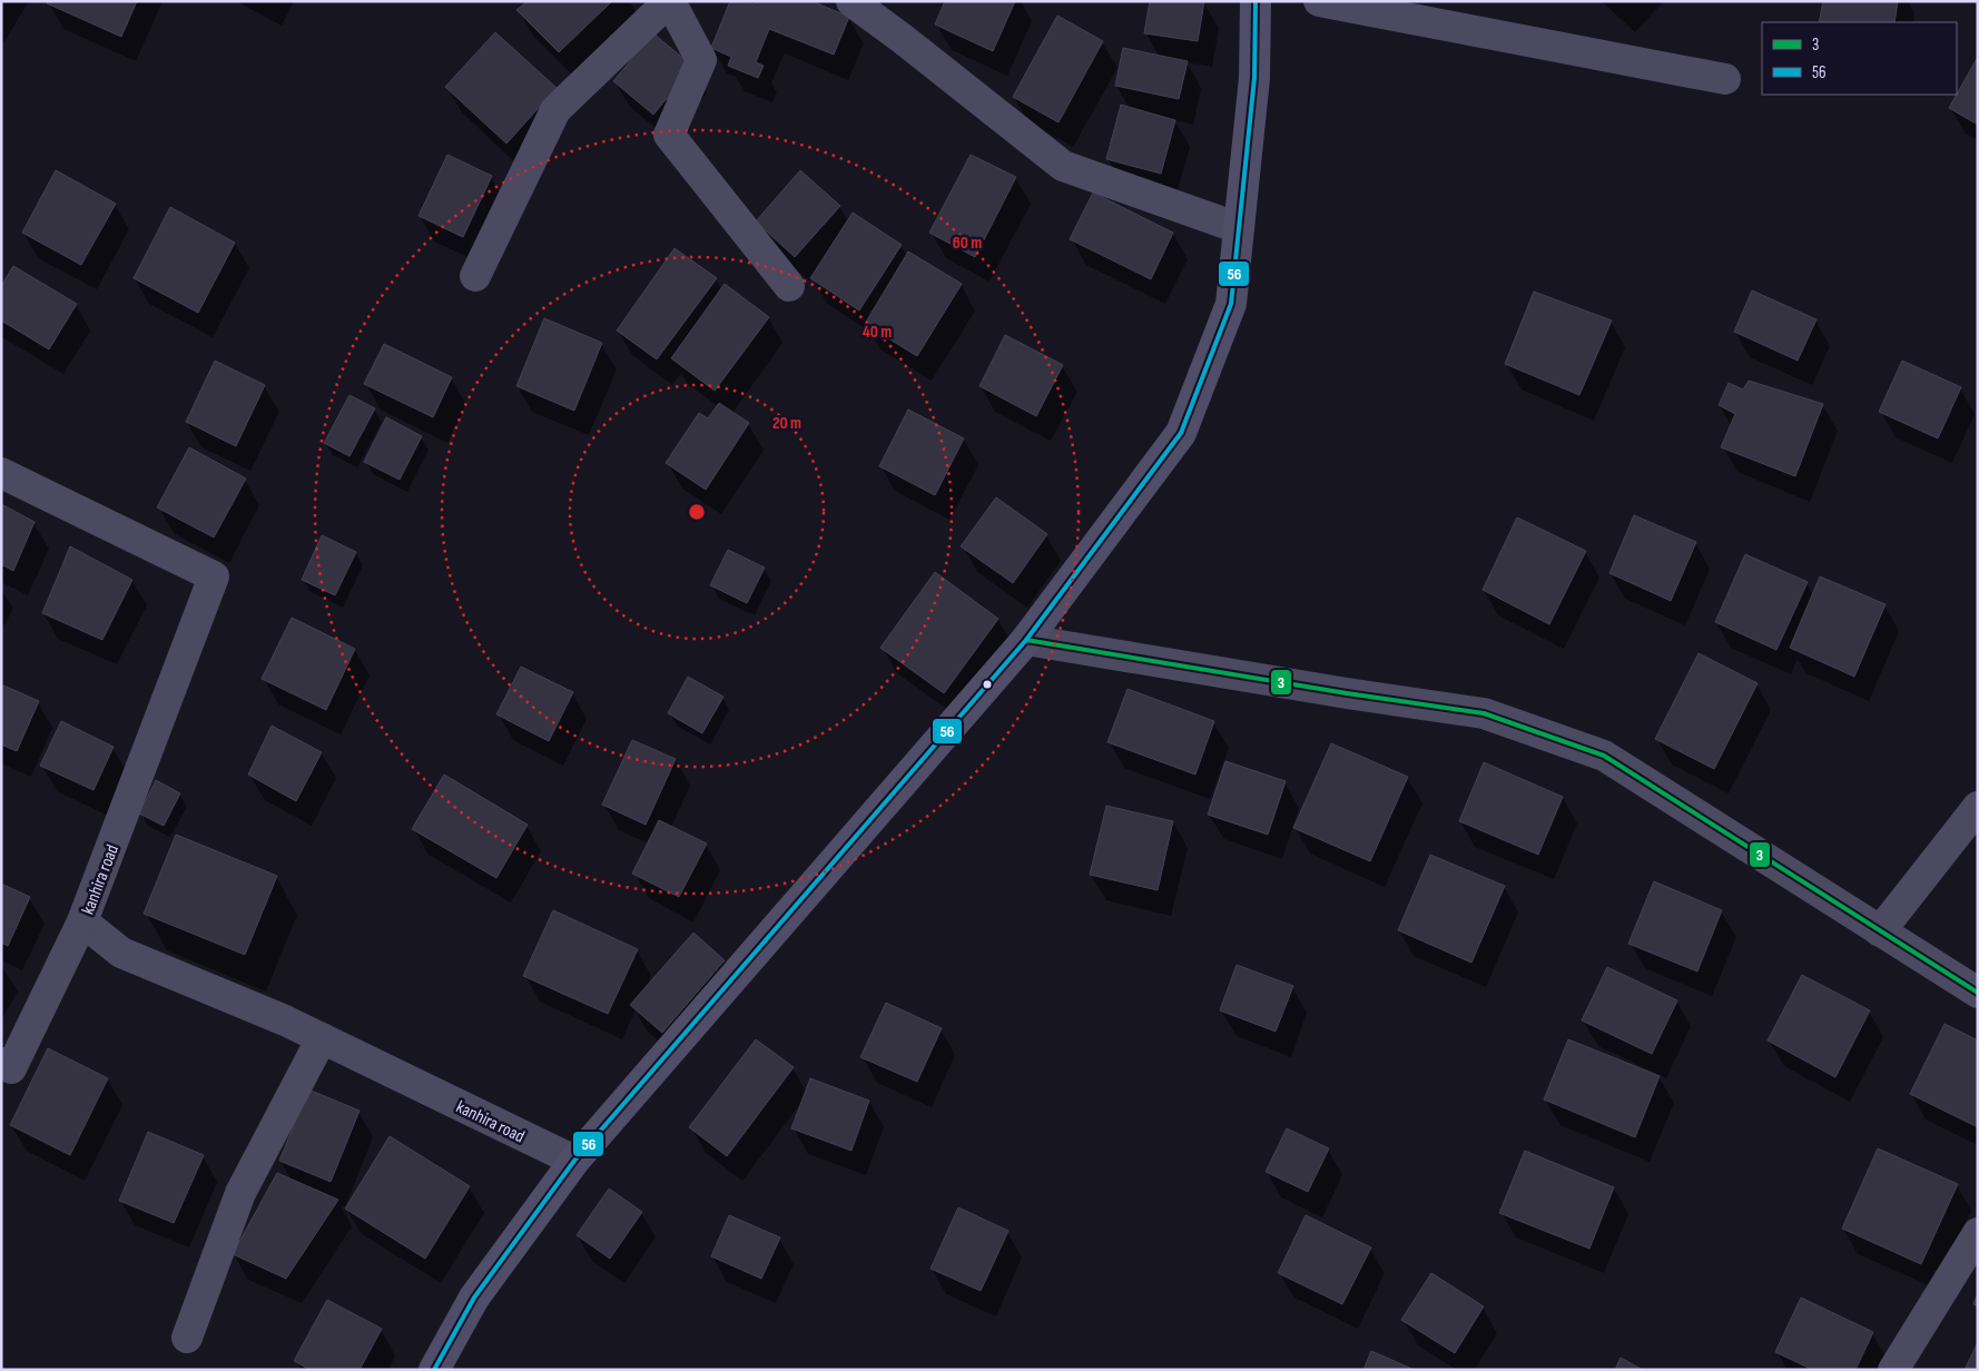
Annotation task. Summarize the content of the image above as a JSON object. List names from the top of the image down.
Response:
{
  "streets": {
    "street": ["kanhira road"]
  },
  "lines": ["transit line 56", "transit line 3"],
  "legend": ["3", "56"],
  "rings": ["60 m", "40 m", "20 m"]
}
